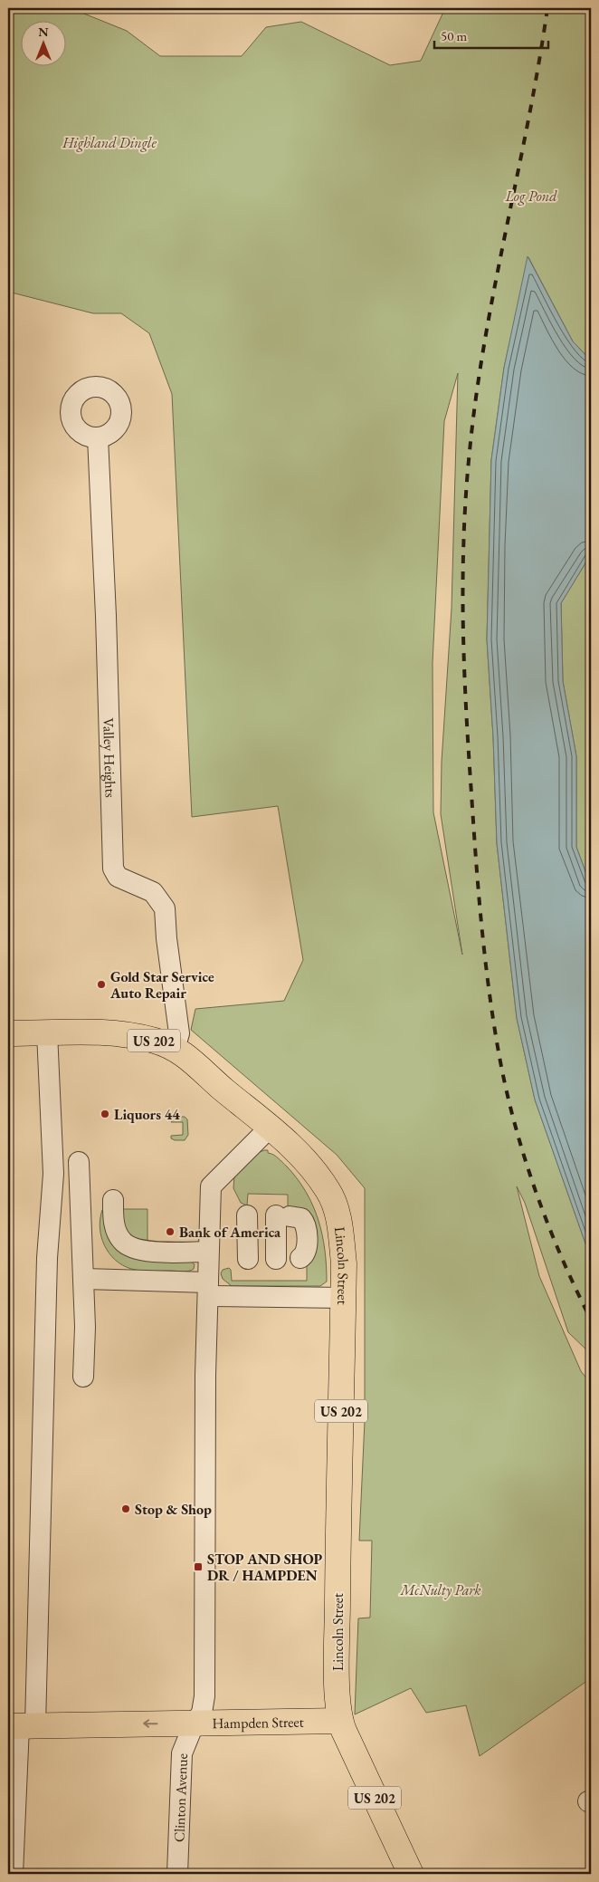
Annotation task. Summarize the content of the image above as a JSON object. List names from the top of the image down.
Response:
{
  "streets": {
    "main road": ["US 202", "Lincoln Street", "Hampden Street"],
    "street": ["Valley Heights", "Clinton Avenue"]
  },
  "crossings": [
    ["Valley Heights", "Lincoln Street"],
    ["US 202", "Lincoln Street"],
    ["US 202", "Hampden Street"],
    ["Lincoln Street", "Hampden Street"],
    ["Lincoln Street", "Clinton Avenue"],
    ["Hampden Street", "Clinton Avenue"]
  ],
  "one_way": ["Hampden Street"],
  "parks": ["Highland Dingle", "Log Pond", "McNulty Park"],
  "places": {
    "other": [
      "Gold Star Service Auto Repair",
      "Liquors 44",
      "Bank of America",
      "Stop & Shop"
    ],
    "transit": ["STOP AND SHOP DR / HAMPDEN"]
  },
  "scale_bar": "50 m",
  "north": "top"
}
